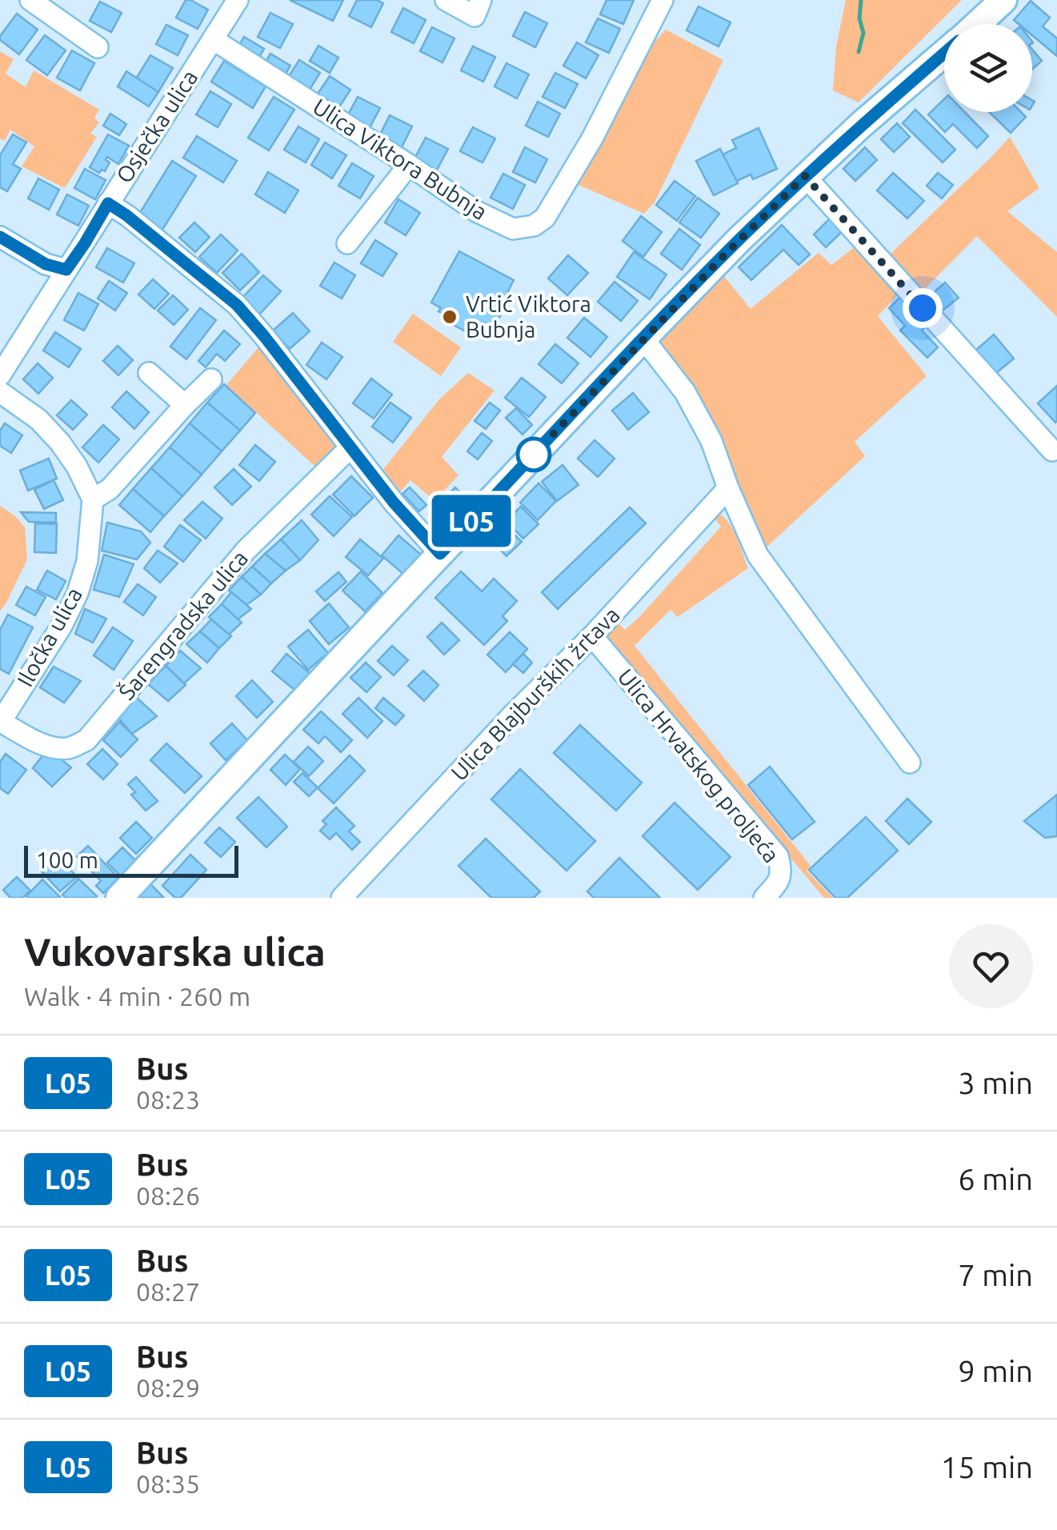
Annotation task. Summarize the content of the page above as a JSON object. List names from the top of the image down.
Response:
{
  "streets": {
    "street": [
      "Osječka ulica",
      "Ulica Viktora Bubnja",
      "Šarengradska ulica",
      "Iločka ulica",
      "Ulica Blajburških žrtava",
      "Ulica Hrvatskog proljeća"
    ]
  },
  "crossings": [
    ["Osječka ulica", "Ulica Viktora Bubnja"],
    ["Šarengradska ulica", "Iločka ulica"],
    ["Ulica Blajburških žrtava", "Ulica Hrvatskog proljeća"]
  ],
  "places": ["Vrtić Viktora Bubnja"],
  "lines": ["bus line L05"],
  "scale_bar": "100 m",
  "page": {
    "on_map": "L05",
    "scale": "100 m",
    "heading": ["Vukovarska ulica", "Walk · 4 min · 260 m"],
    "list": [
      {
        "mark": "L05",
        "name": "Bus",
        "note": "08:23",
        "value": "3 min"
      },
      {
        "mark": "L05",
        "name": "Bus",
        "note": "08:26",
        "value": "6 min"
      },
      {
        "mark": "L05",
        "name": "Bus",
        "note": "08:27",
        "value": "7 min"
      },
      {
        "mark": "L05",
        "name": "Bus",
        "note": "08:29",
        "value": "9 min"
      },
      {
        "mark": "L05",
        "name": "Bus",
        "note": "08:35",
        "value": "15 min"
      }
    ]
  }
}
